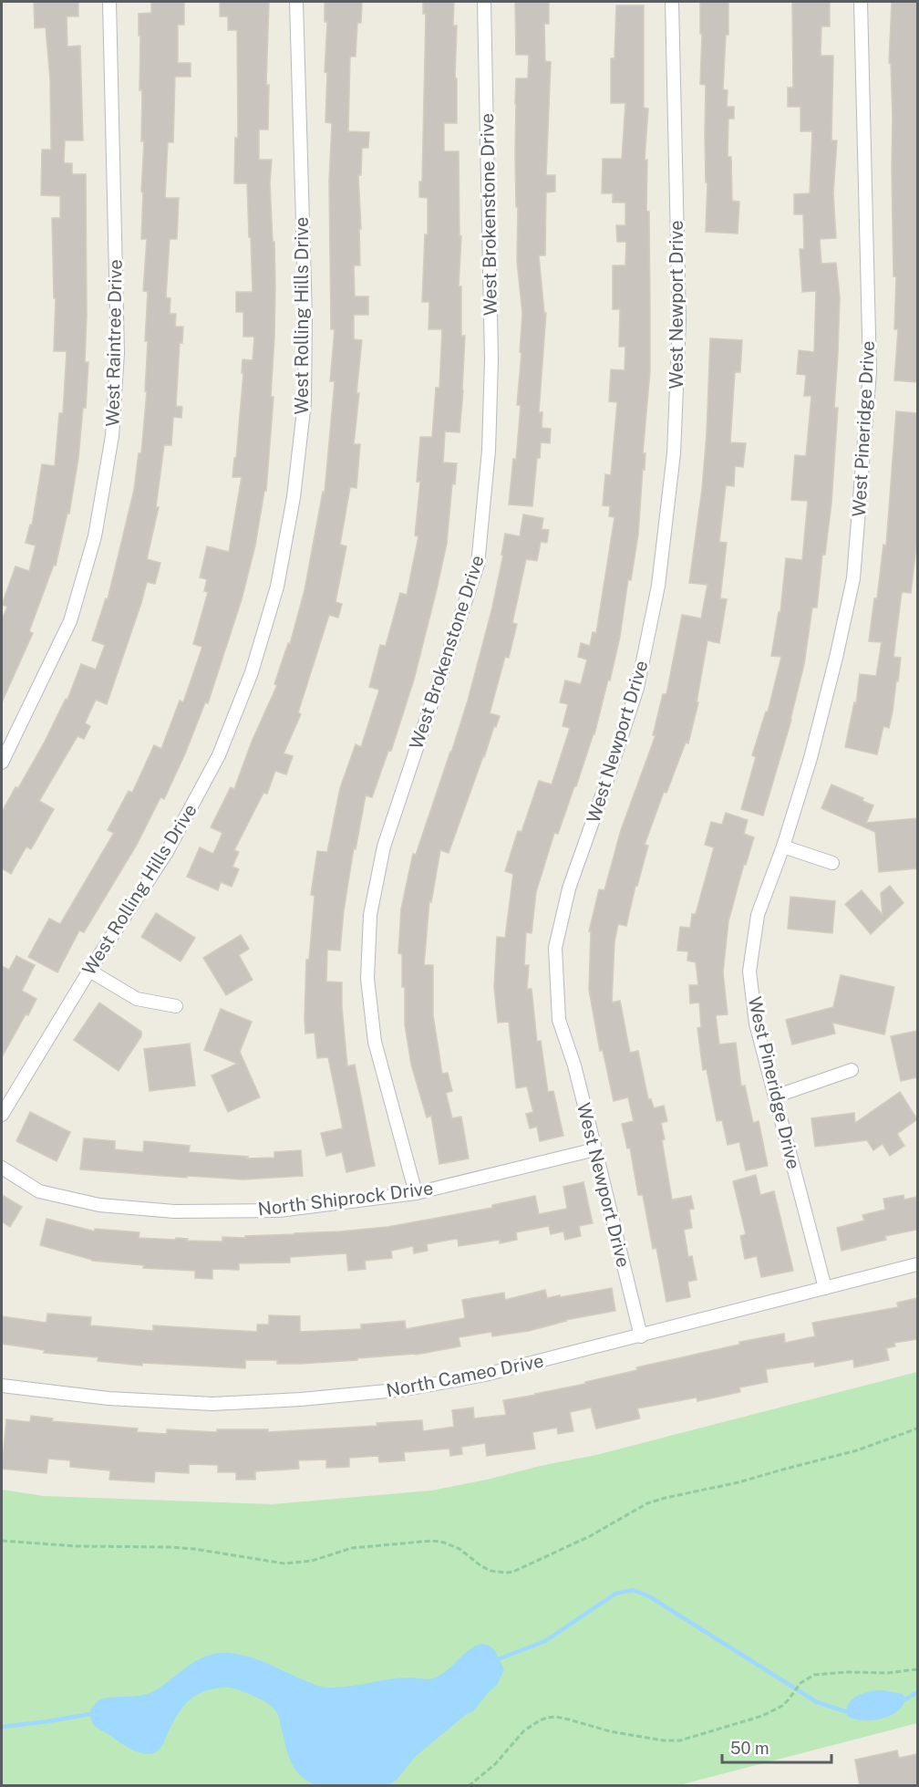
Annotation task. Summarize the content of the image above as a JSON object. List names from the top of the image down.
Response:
{
  "streets": {
    "street": [
      "West Brokenstone Drive",
      "West Newport Drive",
      "West Rolling Hills Drive",
      "West Raintree Drive",
      "West Pineridge Drive",
      "North Shiprock Drive",
      "North Cameo Drive"
    ]
  },
  "crossings": [
    ["West Brokenstone Drive", "North Shiprock Drive"],
    ["West Newport Drive", "North Shiprock Drive"],
    ["West Newport Drive", "North Cameo Drive"],
    ["West Pineridge Drive", "North Cameo Drive"]
  ],
  "scale_bar": "50 m"
}
